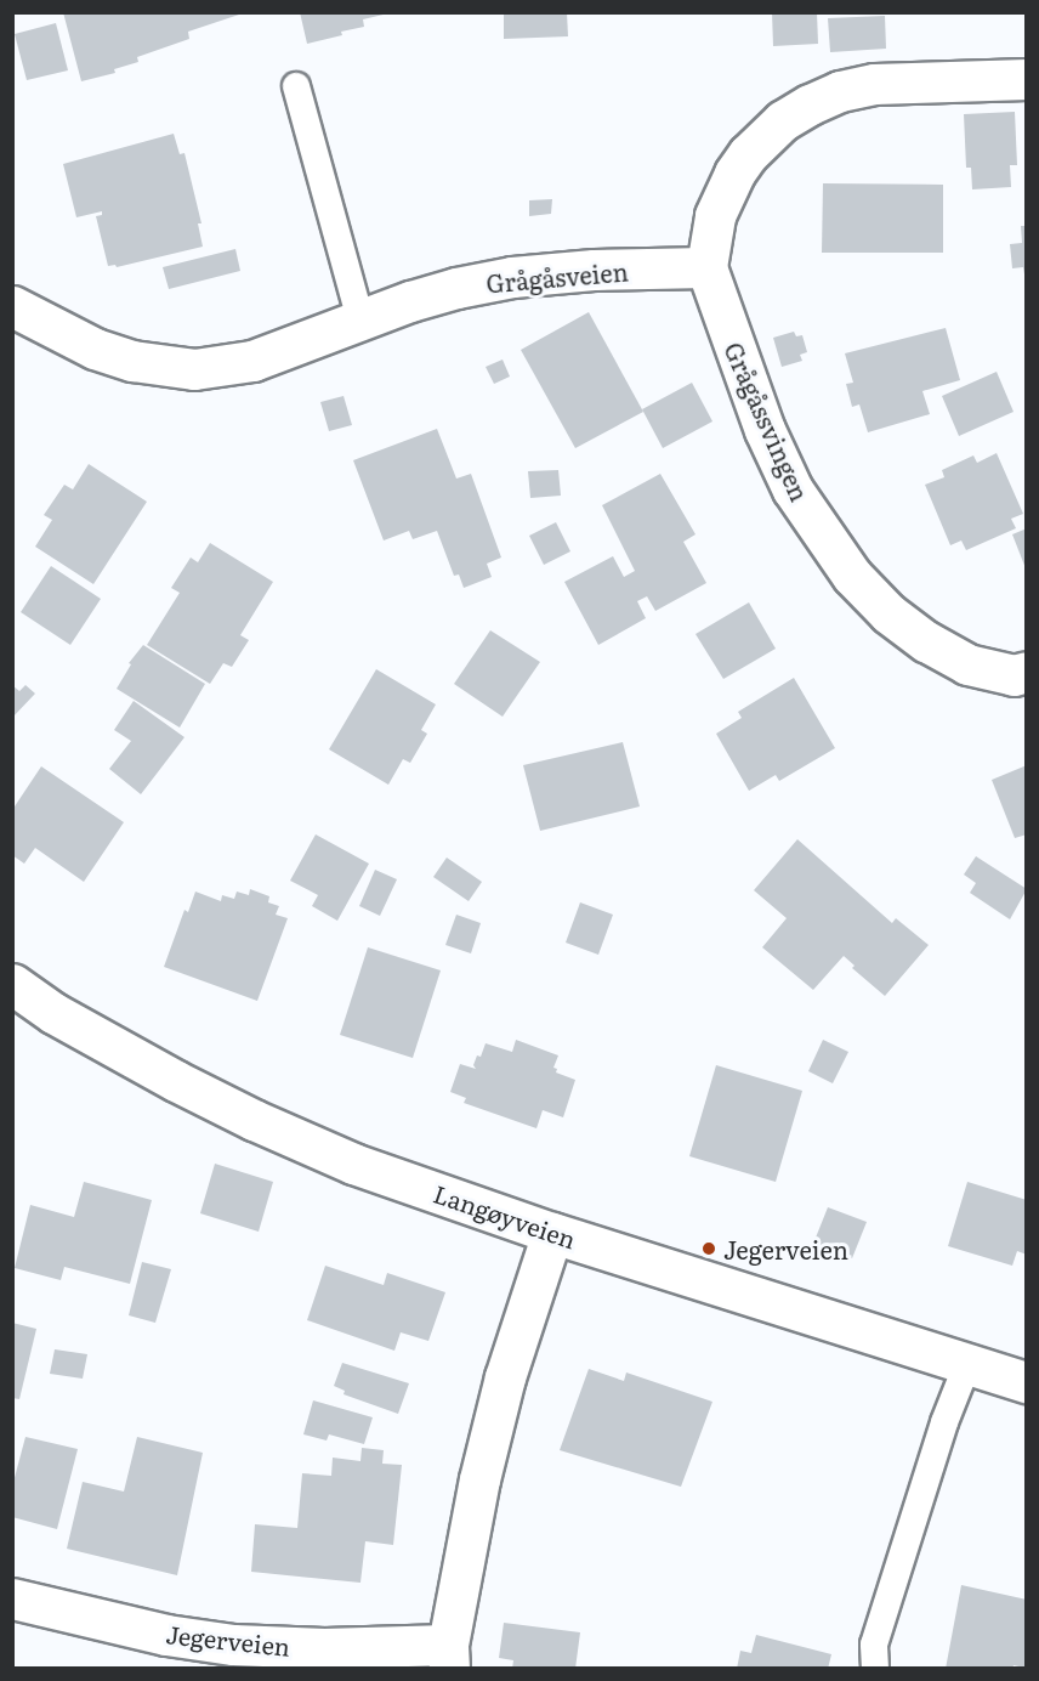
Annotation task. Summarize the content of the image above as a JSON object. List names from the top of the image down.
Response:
{
  "streets": {
    "street": [
      "Grågåsveien",
      "Grågåssvingen",
      "Langøyveien",
      "Jegerveien"
    ]
  },
  "crossings": [
    ["Grågåsveien", "Grågåssvingen"],
    ["Langøyveien", "Jegerveien"]
  ],
  "places": ["Jegerveien"]
}
